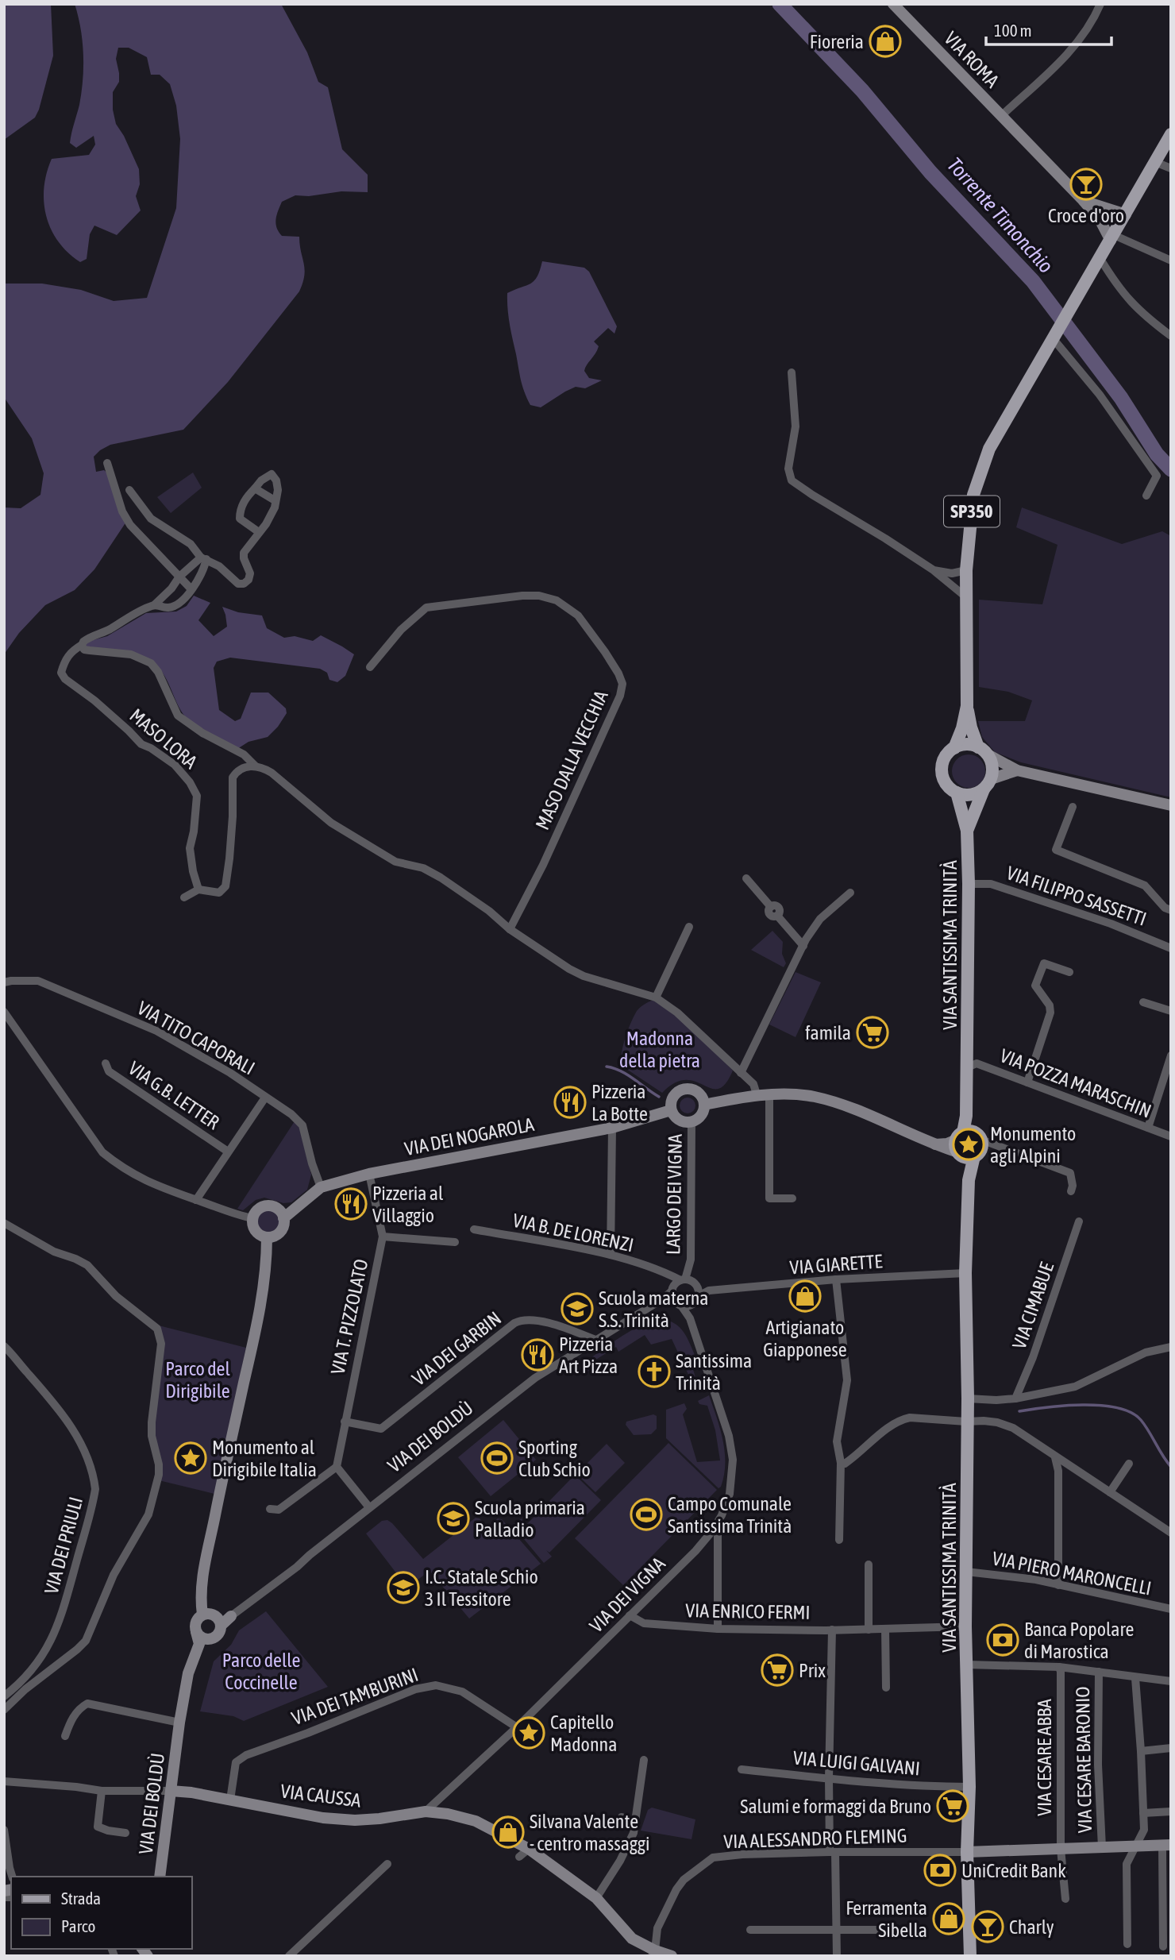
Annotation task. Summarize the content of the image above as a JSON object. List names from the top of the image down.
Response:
{
  "streets": {
    "main road": ["SP350", "VIA SANTISSIMA TRINITÀ"],
    "street": [
      "VIA ROMA",
      "MASO LORA",
      "MASO DALLA VECCHIA",
      "VIA FILIPPO SASSETTI",
      "VIA TITO CAPORALI",
      "VIA POZZA MARASCHIN",
      "VIA G.B. LETTER",
      "VIA DEI NOGAROLA",
      "LARGO DEI VIGNA",
      "VIA B. DE LORENZI",
      "VIA GIARETTE",
      "VIA CIMABUE",
      "VIA T. PIZZOLATO",
      "VIA DEI GARBIN",
      "VIA DEI BOLDÙ",
      "VIA DEI PRIULI",
      "VIA PIERO MARONCELLI",
      "VIA DEI VIGNA",
      "VIA ENRICO FERMI",
      "VIA DEI TAMBURINI",
      "VIA CESARE ABBA",
      "VIA CESARE BARONIO",
      "VIA LUIGI GALVANI",
      "VIA CAUSSA",
      "VIA ALESSANDRO FLEMING"
    ]
  },
  "crossings": [
    ["VIA ROMA", "SP350"],
    ["SP350", "VIA SANTISSIMA TRINITÀ"],
    ["VIA FILIPPO SASSETTI", "VIA SANTISSIMA TRINITÀ"],
    ["VIA SANTISSIMA TRINITÀ", "VIA POZZA MARASCHIN"],
    ["VIA SANTISSIMA TRINITÀ", "VIA GIARETTE"],
    ["VIA SANTISSIMA TRINITÀ", "VIA PIERO MARONCELLI"],
    ["VIA SANTISSIMA TRINITÀ", "VIA ENRICO FERMI"],
    ["VIA SANTISSIMA TRINITÀ", "VIA LUIGI GALVANI"],
    ["VIA SANTISSIMA TRINITÀ", "VIA ALESSANDRO FLEMING"],
    ["VIA TITO CAPORALI", "VIA DEI NOGAROLA"],
    ["VIA DEI NOGAROLA", "LARGO DEI VIGNA"],
    ["VIA DEI NOGAROLA", "VIA T. PIZZOLATO"],
    ["LARGO DEI VIGNA", "VIA B. DE LORENZI"],
    ["LARGO DEI VIGNA", "VIA DEI BOLDÙ"],
    ["VIA B. DE LORENZI", "VIA DEI BOLDÙ"],
    ["VIA GIARETTE", "VIA DEI VIGNA"],
    ["VIA T. PIZZOLATO", "VIA DEI GARBIN"],
    ["VIA DEI GARBIN", "VIA DEI BOLDÙ"],
    ["VIA DEI BOLDÙ", "VIA CAUSSA"],
    ["VIA DEI VIGNA", "VIA ENRICO FERMI"],
    ["VIA DEI VIGNA", "VIA DEI TAMBURINI"],
    ["VIA DEI VIGNA", "VIA CAUSSA"],
    ["VIA DEI TAMBURINI", "VIA CAUSSA"],
    ["VIA CAUSSA", "VIA ALESSANDRO FLEMING"]
  ],
  "water": ["Torrente Timonchio"],
  "parks": ["Madonna della pietra", "Parco del Dirigibile", "Parco delle Coccinelle"],
  "places": {
    "shop": [
      "Fioreria",
      "Artigianato Giapponese",
      "Silvana Valente - centro massaggi",
      "Ferramenta Sibella"
    ],
    "bar": ["Croce d'oro", "Charly"],
    "supermarket": ["famila", "Prix", "Salumi e formaggi da Bruno"],
    "restaurant": ["Pizzeria La Botte", "Pizzeria al Villaggio", "Pizzeria Art Pizza"],
    "place": ["Monumento agli Alpini", "Monumento al Dirigibile Italia", "Capitello Madonna"],
    "school or university": ["Scuola materna S.S. Trinità", "Scuola primaria Palladio", "I.C. Statale Schio 3 Il Tessitore"],
    "church": ["Santissima Trinità"],
    "sports": ["Sporting Club Schio", "Campo Comunale Santissima Trinità"],
    "bank": ["Banca Popolare di Marostica", "UniCredit Bank"]
  },
  "legend": ["Strada", "Parco"],
  "scale_bar": "100 m"
}
